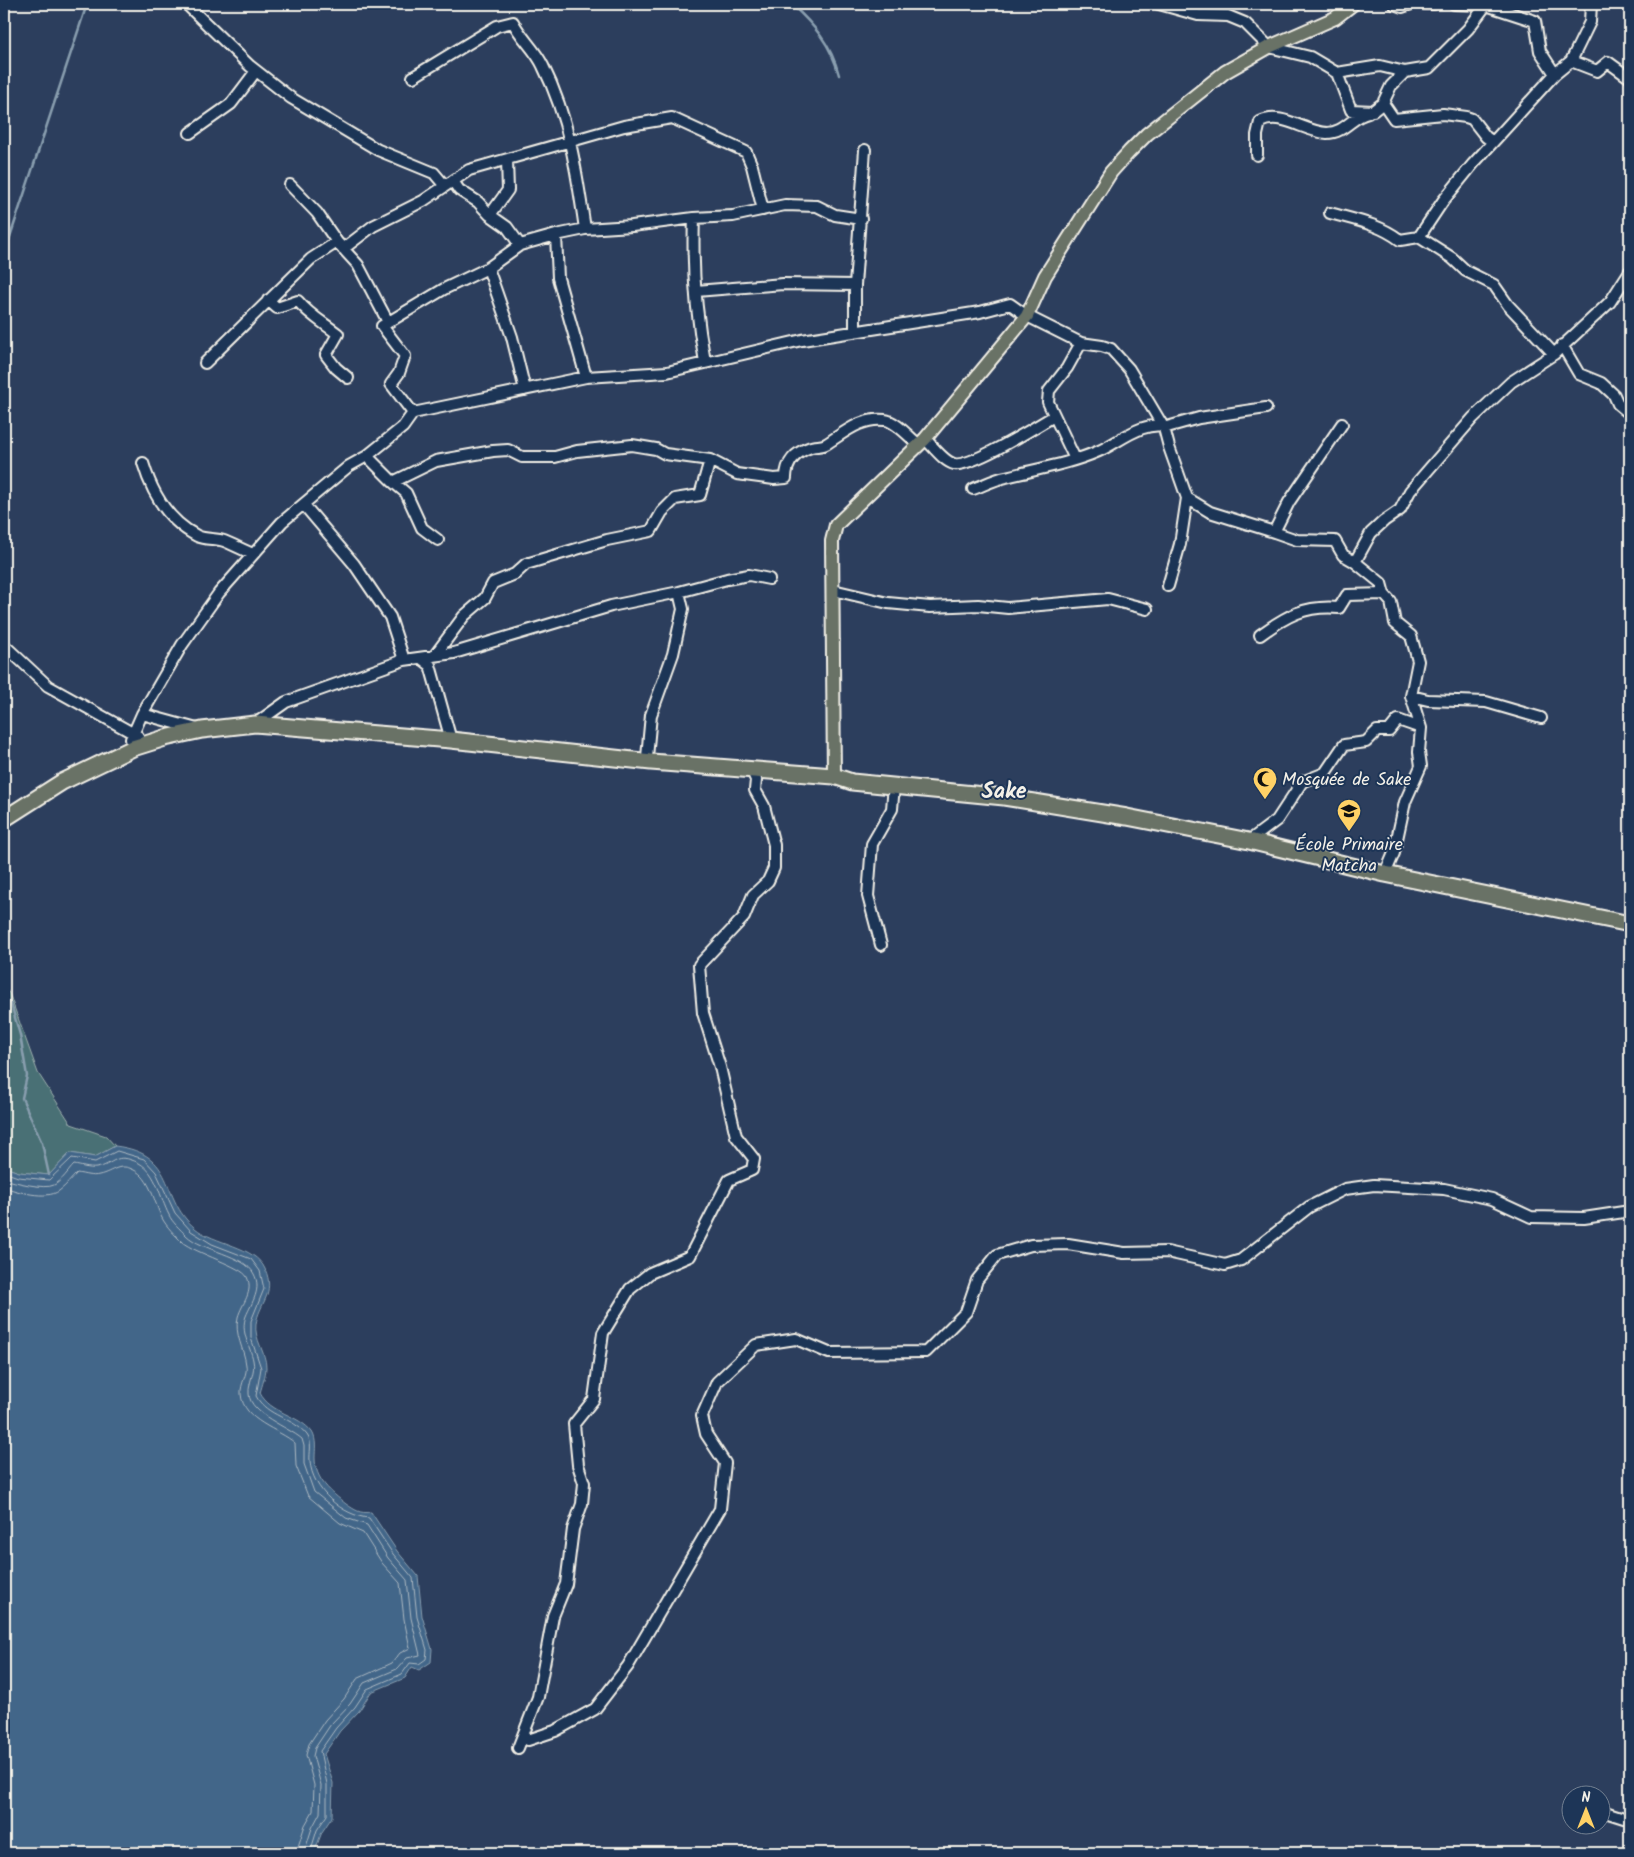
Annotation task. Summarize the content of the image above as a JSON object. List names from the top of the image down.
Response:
{
  "districts": ["Sake"],
  "places": {
    "mosque": ["Mosquée de Sake"],
    "school or university": ["École Primaire Matcha"]
  },
  "north": "top"
}
